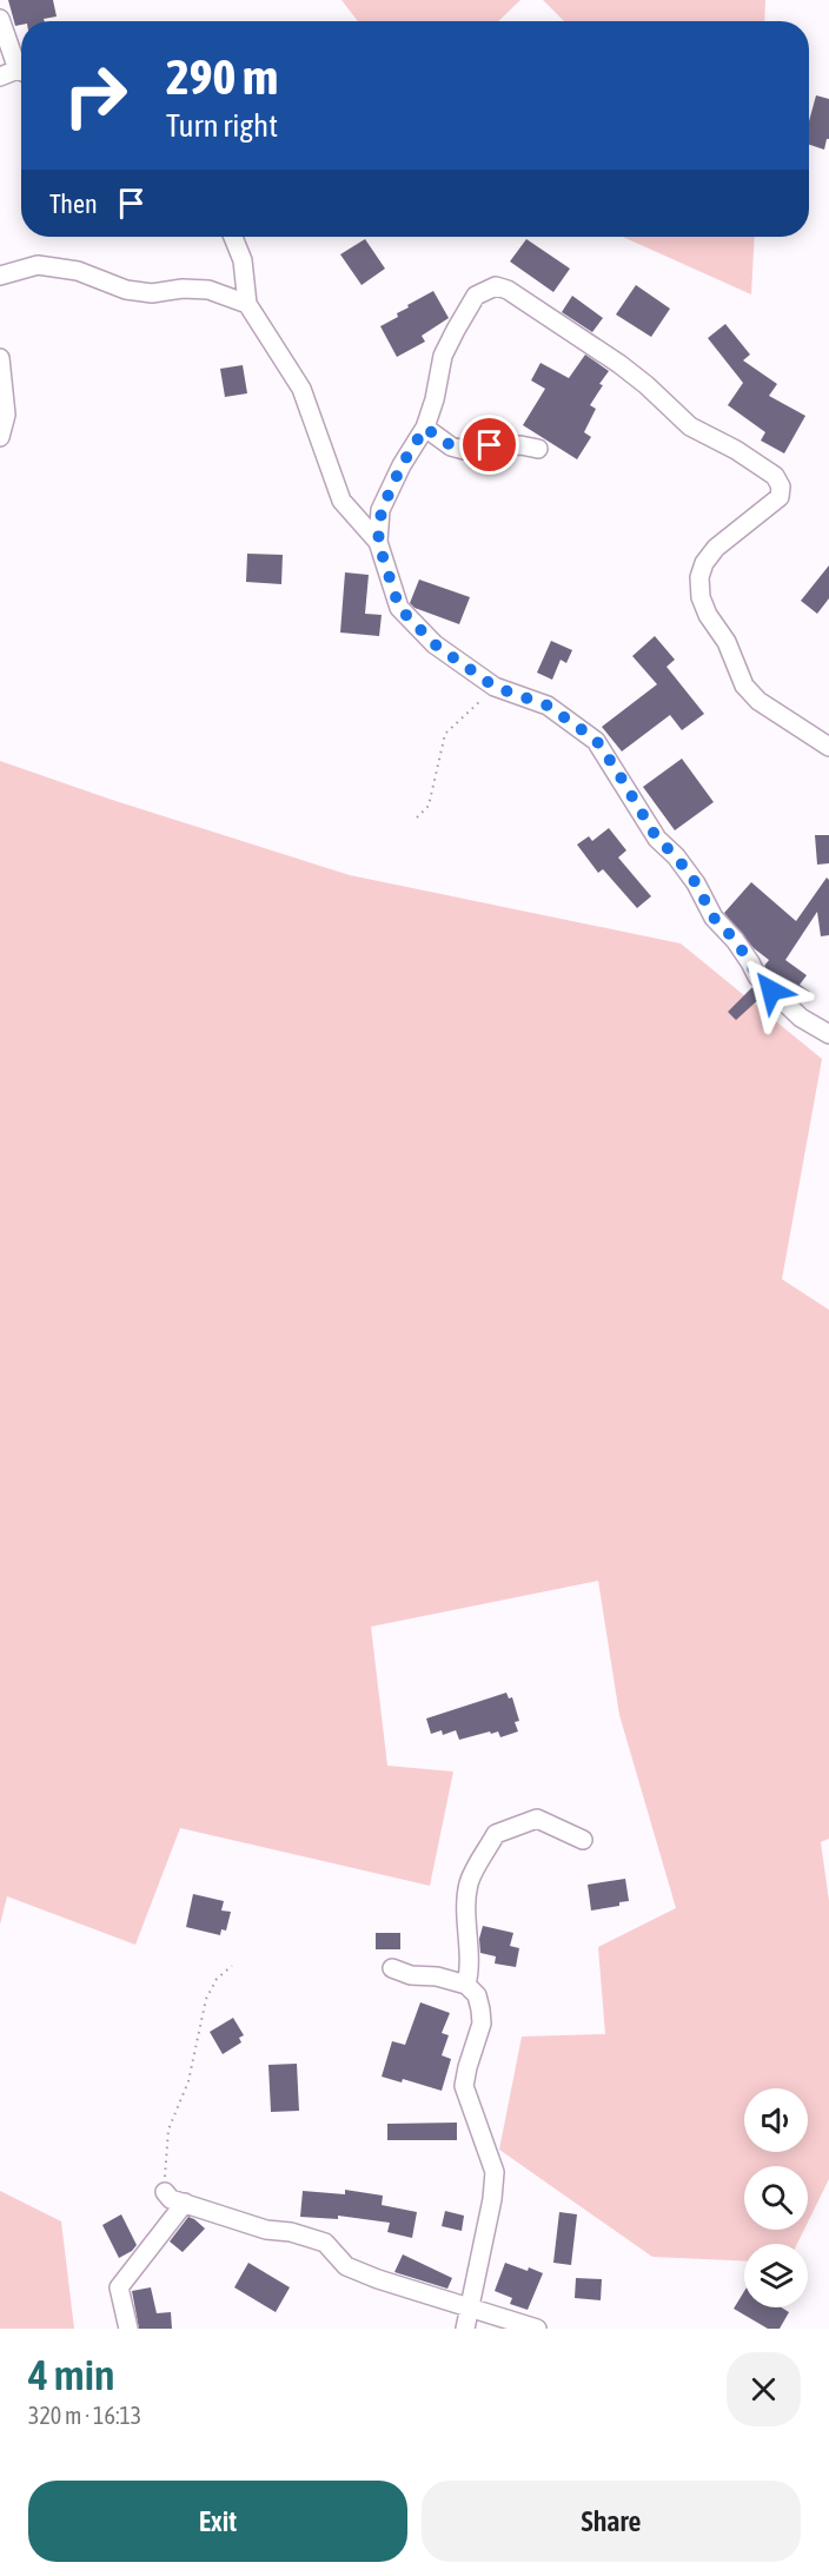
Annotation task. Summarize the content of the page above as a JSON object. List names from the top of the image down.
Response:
{
  "page": {
    "turn": ["290 m", "Turn right"],
    "then": "Then",
    "heading": ["4 min", "320 m · 16:13"],
    "buttons": ["Exit", "Share"]
  }
}
